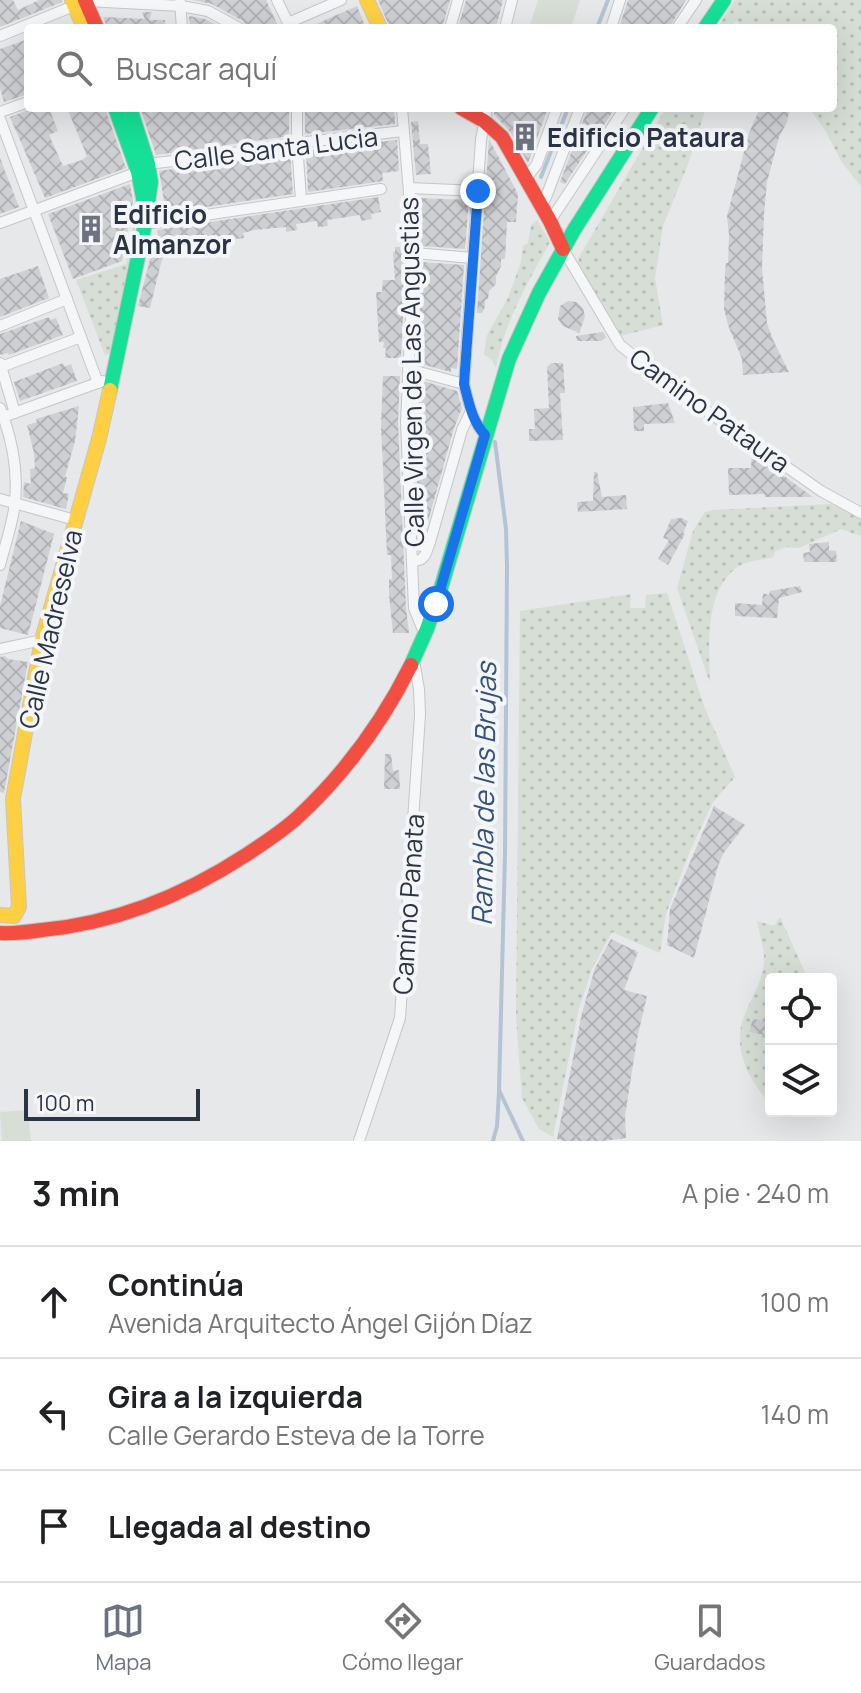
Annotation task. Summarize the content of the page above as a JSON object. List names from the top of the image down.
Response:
{
  "streets": {
    "main road": ["Camino Pataura", "Calle Madreselva"],
    "street": ["Calle Santa Lucia", "Calle Virgen de Las Angustias", "Camino Panata"]
  },
  "crossings": [
    ["Calle Santa Lucia", "Calle Virgen de Las Angustias"],
    ["Calle Santa Lucia", "Calle Madreselva"]
  ],
  "water": ["Rambla de las Brujas"],
  "places": {
    "building": ["Edificio Pataura", "Edificio Almanzor"]
  },
  "scale_bar": "100 m",
  "page": {
    "search": "Buscar aquí",
    "scale": "100 m",
    "heading": ["3 min", "A pie · 240 m"],
    "list": [
      ["Continúa", "Avenida Arquitecto Ángel Gijón Díaz", "100 m"],
      ["Gira a la izquierda", "Calle Gerardo Esteva de la Torre", "140 m"],
      "Llegada al destino"
    ],
    "nav": ["Mapa", "Cómo llegar", "Guardados"]
  }
}
